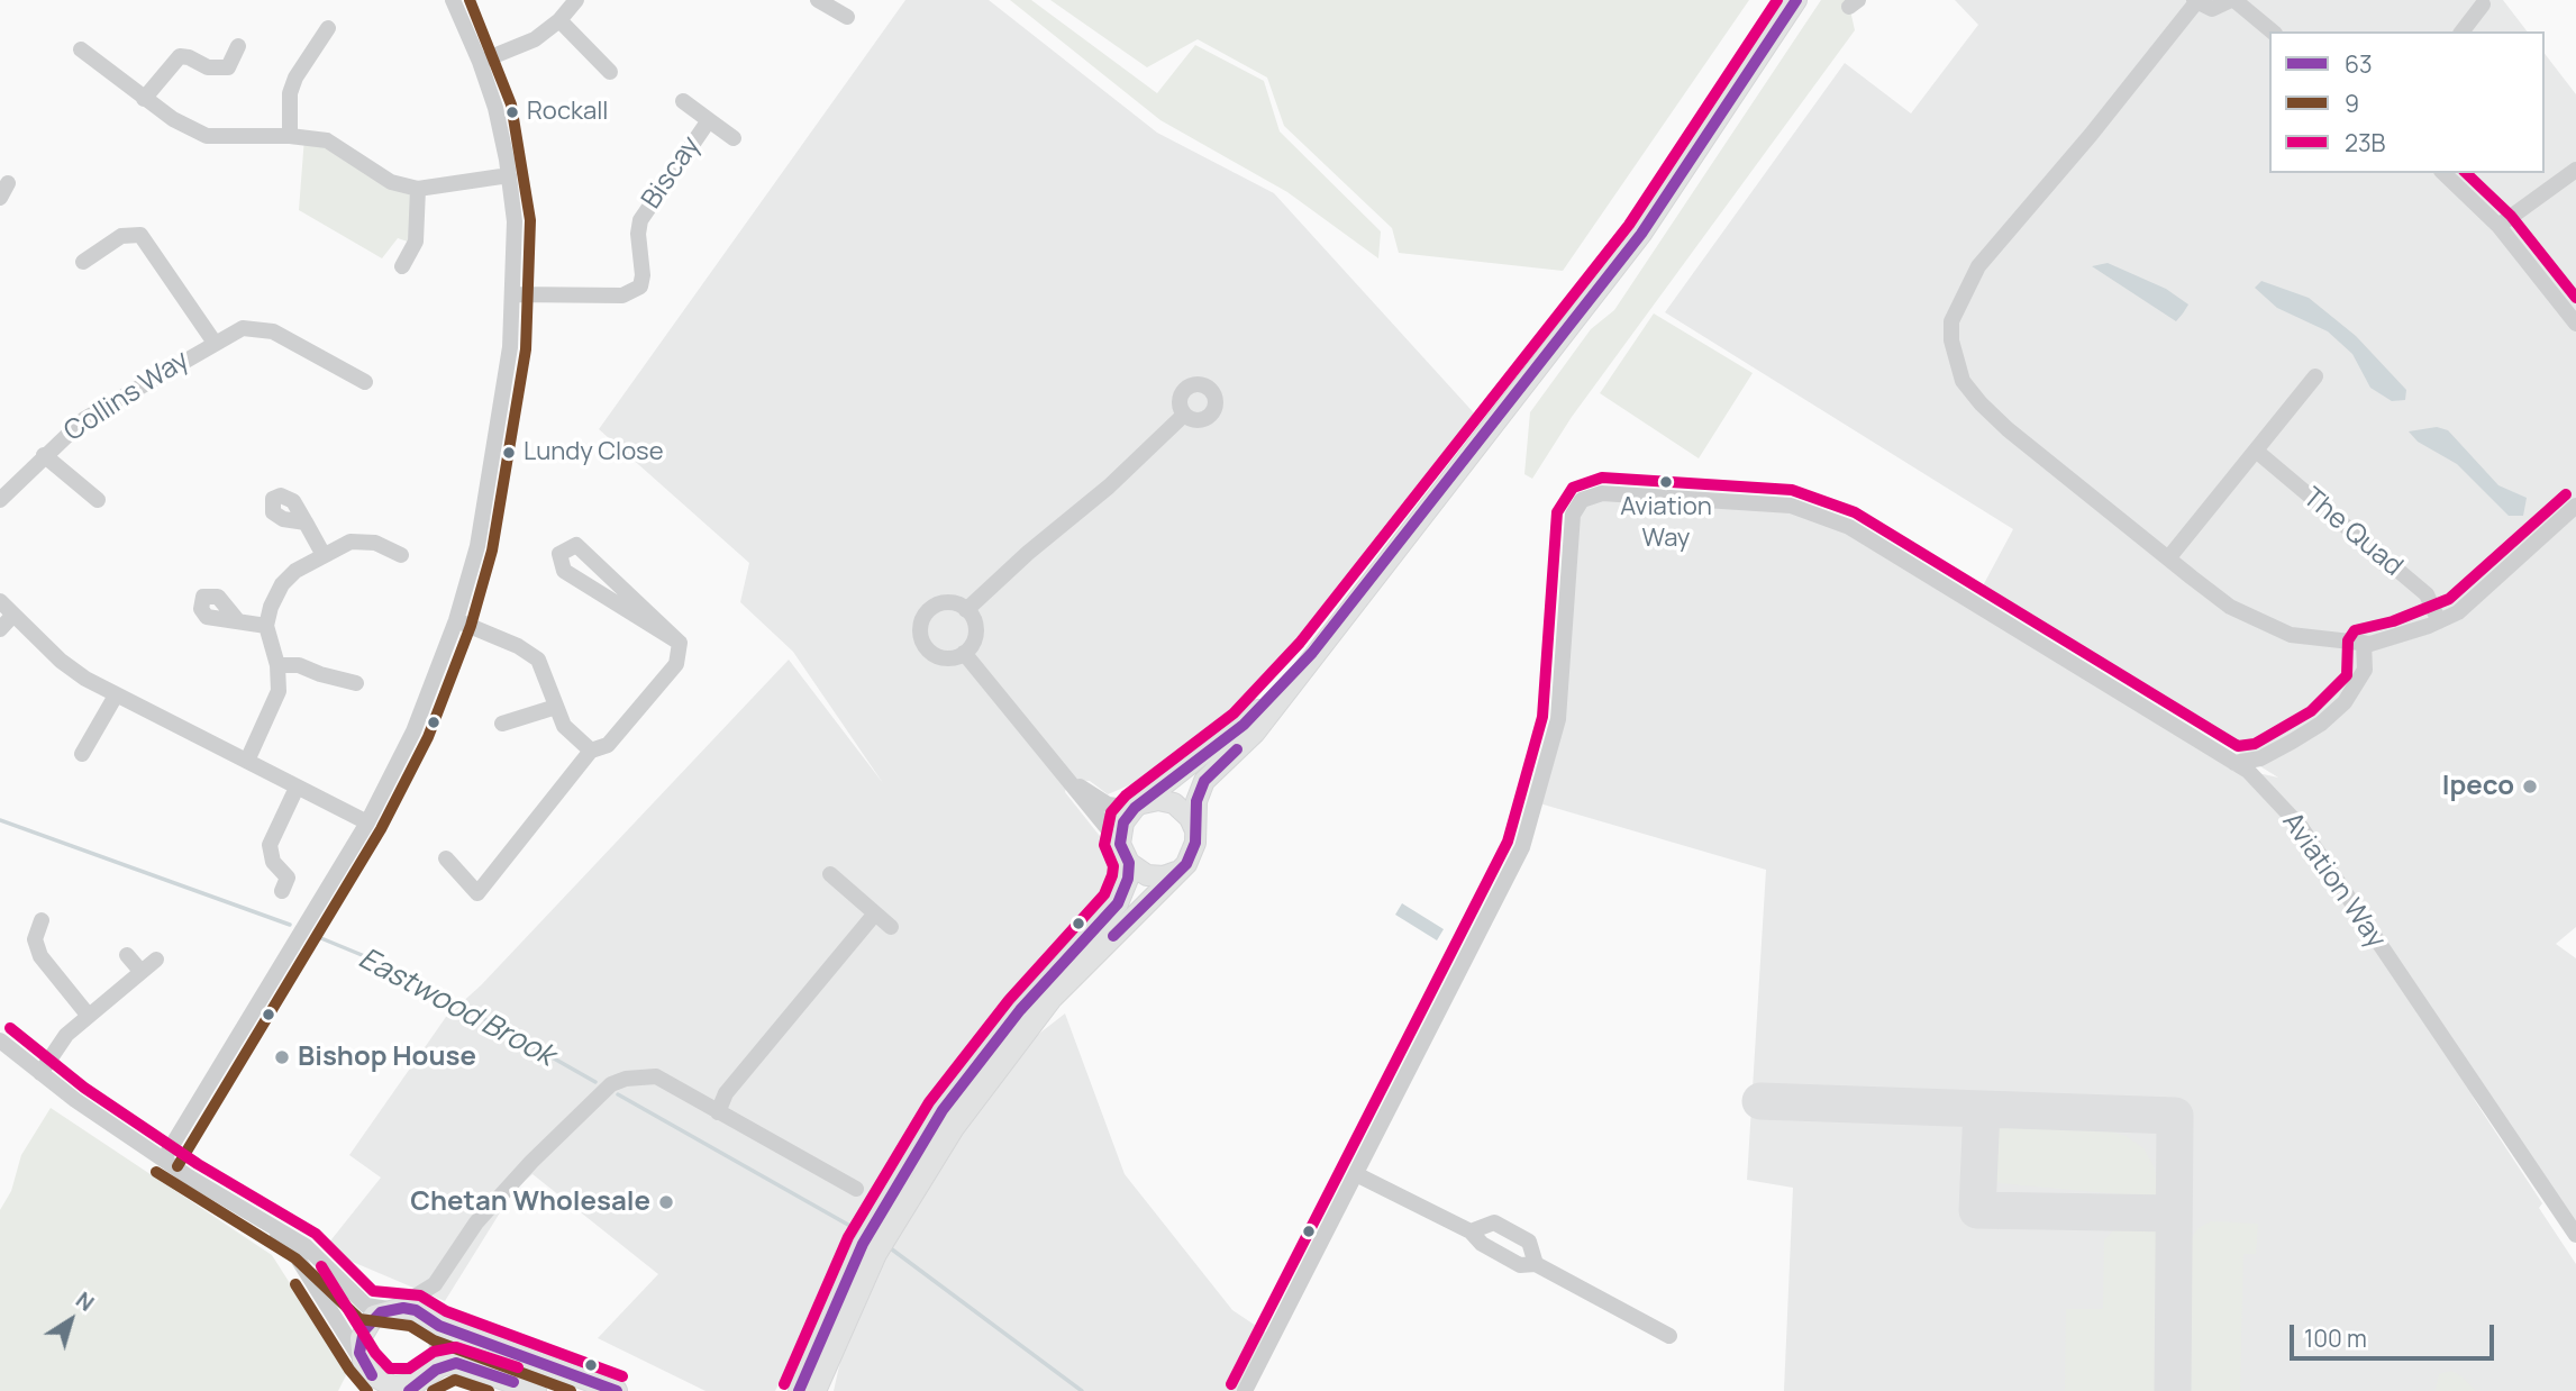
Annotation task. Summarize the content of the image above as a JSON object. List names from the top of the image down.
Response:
{
  "streets": {
    "street": [
      "Biscay",
      "Collins Way",
      "The Quad",
      "Aviation Way"
    ]
  },
  "water": ["Eastwood Brook"],
  "places": [
    "Rockall",
    "Lundy Close",
    "Aviation Way",
    "Ipeco",
    "Bishop House",
    "Chetan Wholesale"
  ],
  "lines": ["transit line 63", "transit line 9", "transit line 23B"],
  "legend": ["63", "9", "23B"],
  "scale_bar": "100 m",
  "north": "top right"
}
